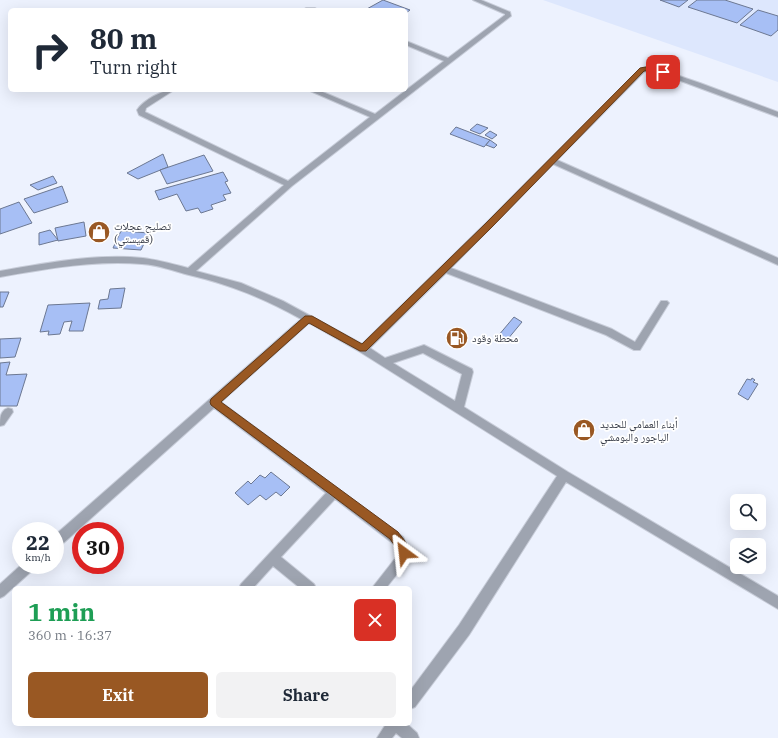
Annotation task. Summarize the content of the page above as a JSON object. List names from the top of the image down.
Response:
{
  "places": {
    "shop": ["تصليح عجلات (قميستي)", "أبناء العمامي للحديد الياجور والبومشي"],
    "fuel station": ["محطة وقود"]
  },
  "page": {
    "turn": ["80 m", "Turn right"],
    "speed": "22 km/h",
    "limit": "30",
    "heading": ["1 min", "360 m · 16:37"],
    "buttons": ["Exit", "Share"]
  }
}
